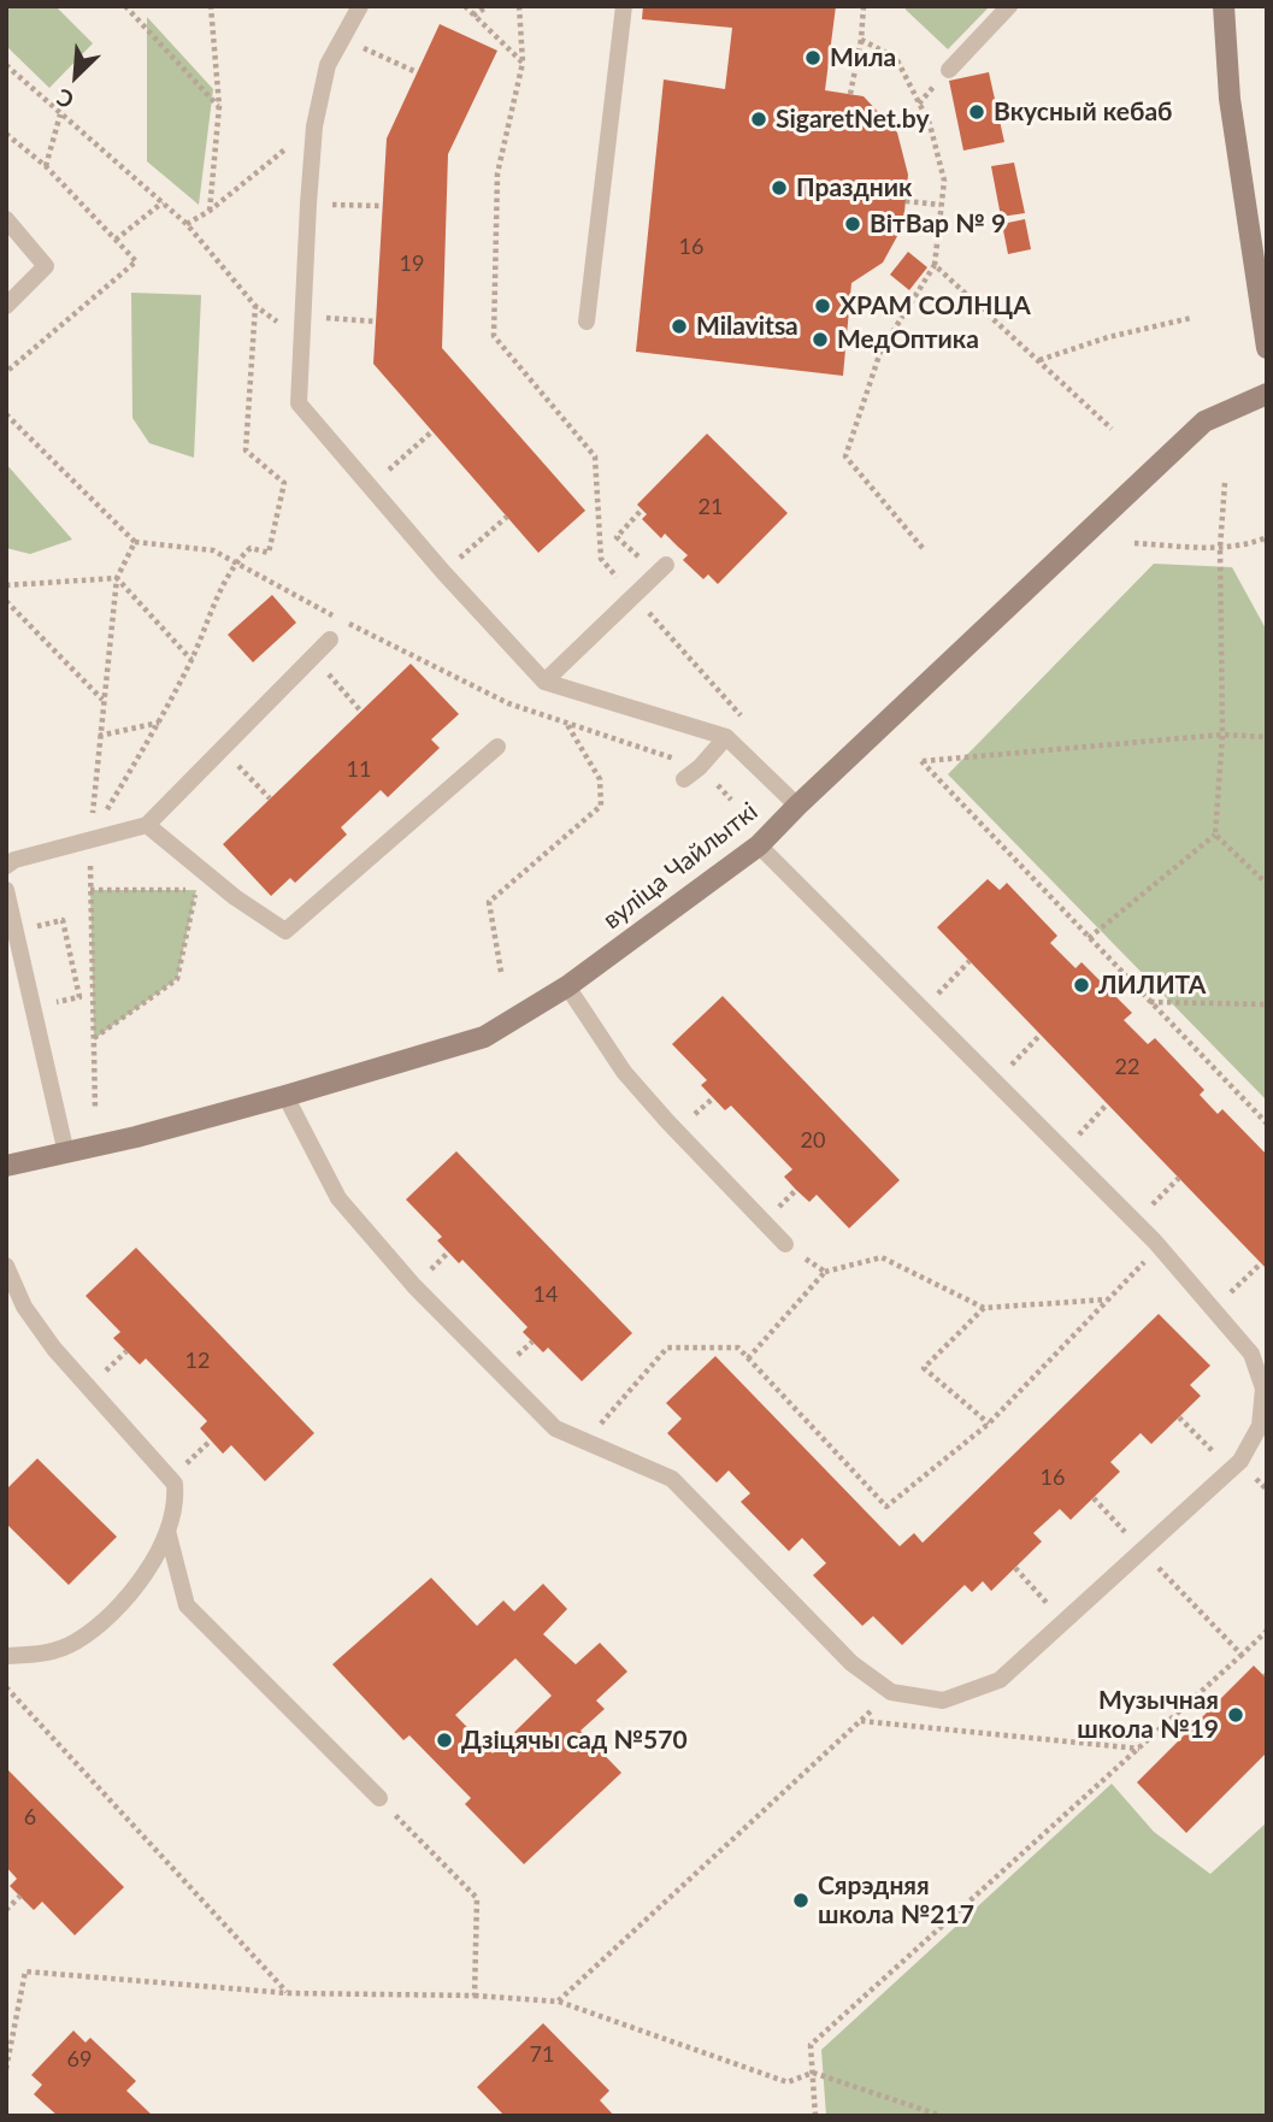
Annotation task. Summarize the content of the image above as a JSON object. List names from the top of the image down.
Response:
{
  "streets": {
    "street": ["вуліца Чайлыткі"]
  },
  "places": [
    "Мила",
    "Вкусный кебаб",
    "SigaretNet.by",
    "Праздник",
    "ВітВар № 9",
    "ХРАМ СОЛНЦА",
    "Milavitsa",
    "МедОптика",
    "ЛИЛИТА",
    "Музычная школа №19",
    "Дзіцячы сад №570",
    "Сярэдняя школа №217"
  ],
  "house_numbers": [
    "16",
    "19",
    "21",
    "11",
    "22",
    "20",
    "14",
    "12",
    "16",
    "6",
    "71",
    "69"
  ],
  "north": "bottom left"
}
